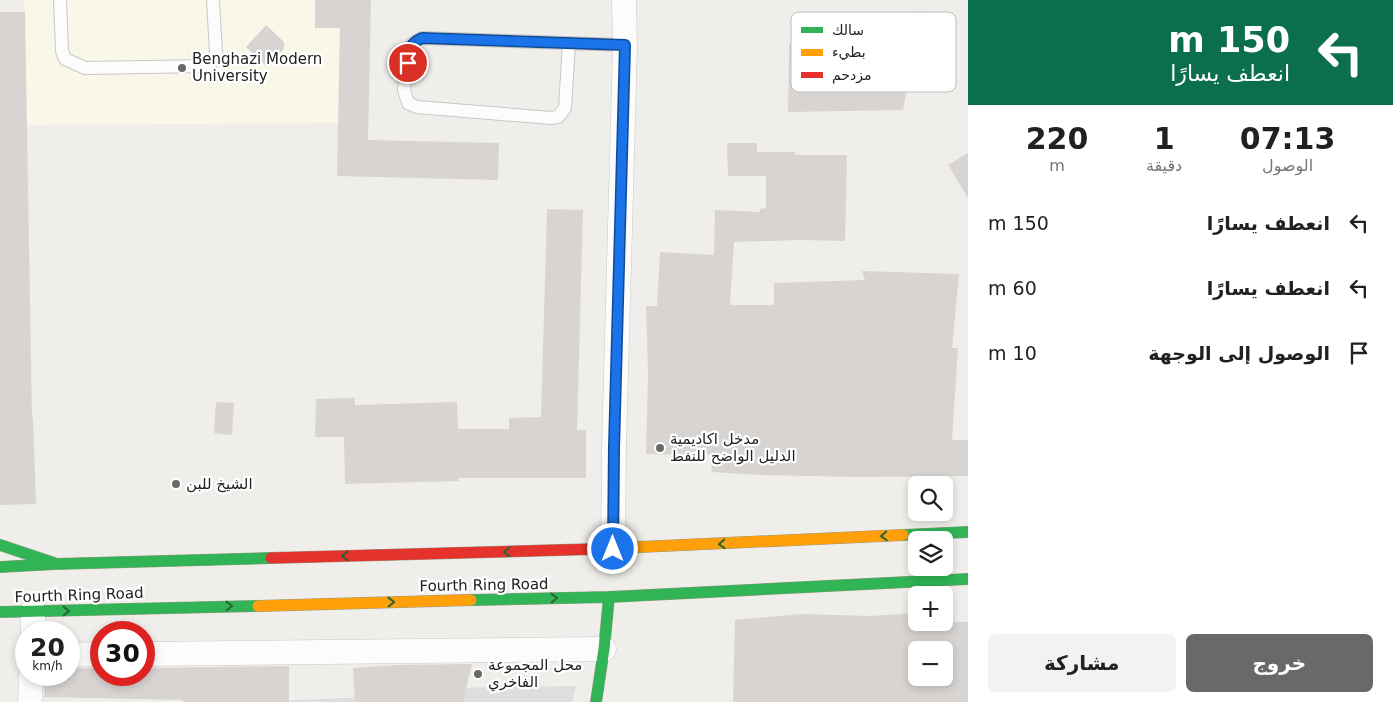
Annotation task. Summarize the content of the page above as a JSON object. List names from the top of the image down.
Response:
{
  "streets": {
    "main road": ["Fourth Ring Road"]
  },
  "places": [
    "Benghazi Modern University",
    "مدخل اكاديمية الدليل الواضح للنفط",
    "الشيخ للبن",
    "محل المجموعة الفاخري"
  ],
  "legend": ["سالك", "بطيء", "مزدحم"],
  "page": {
    "turn": ["150 m", "انعطف يسارًا"],
    "eta": [
      "07:13",
      "الوصول",
      "1",
      "دقيقة",
      "220",
      "m"
    ],
    "list": [
      {
        "name": "انعطف يسارًا",
        "value": "150 m"
      },
      {
        "name": "انعطف يسارًا",
        "value": "60 m"
      },
      {
        "name": "الوصول إلى الوجهة",
        "value": "10 m"
      }
    ],
    "map_buttons": ["+", "−"],
    "speed": "20 km/h",
    "limit": "30",
    "buttons": ["خروج", "مشاركة"]
  }
}
